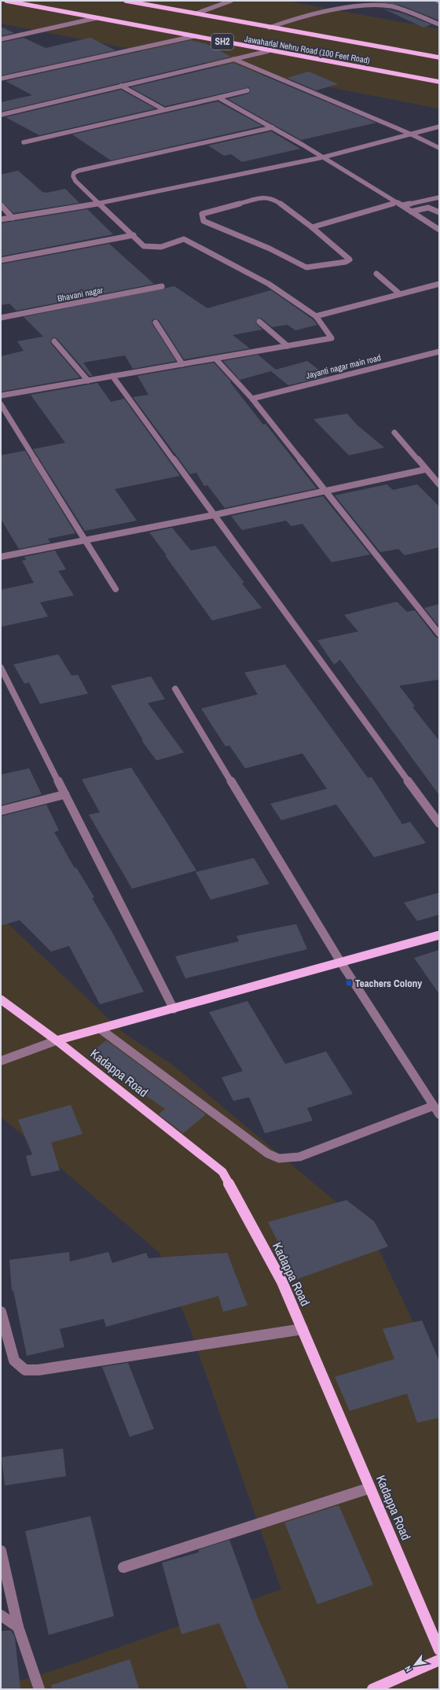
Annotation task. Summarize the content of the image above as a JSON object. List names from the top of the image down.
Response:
{
  "streets": {
    "main road": ["SH2", "Jawaharlal Nehru Road (100 Feet Road)", "Kadappa Road"],
    "street": ["Bhavani nagar", "Jayanti nagar main road"]
  },
  "places": {
    "transit": ["Teachers Colony"]
  },
  "north": "bottom left"
}
